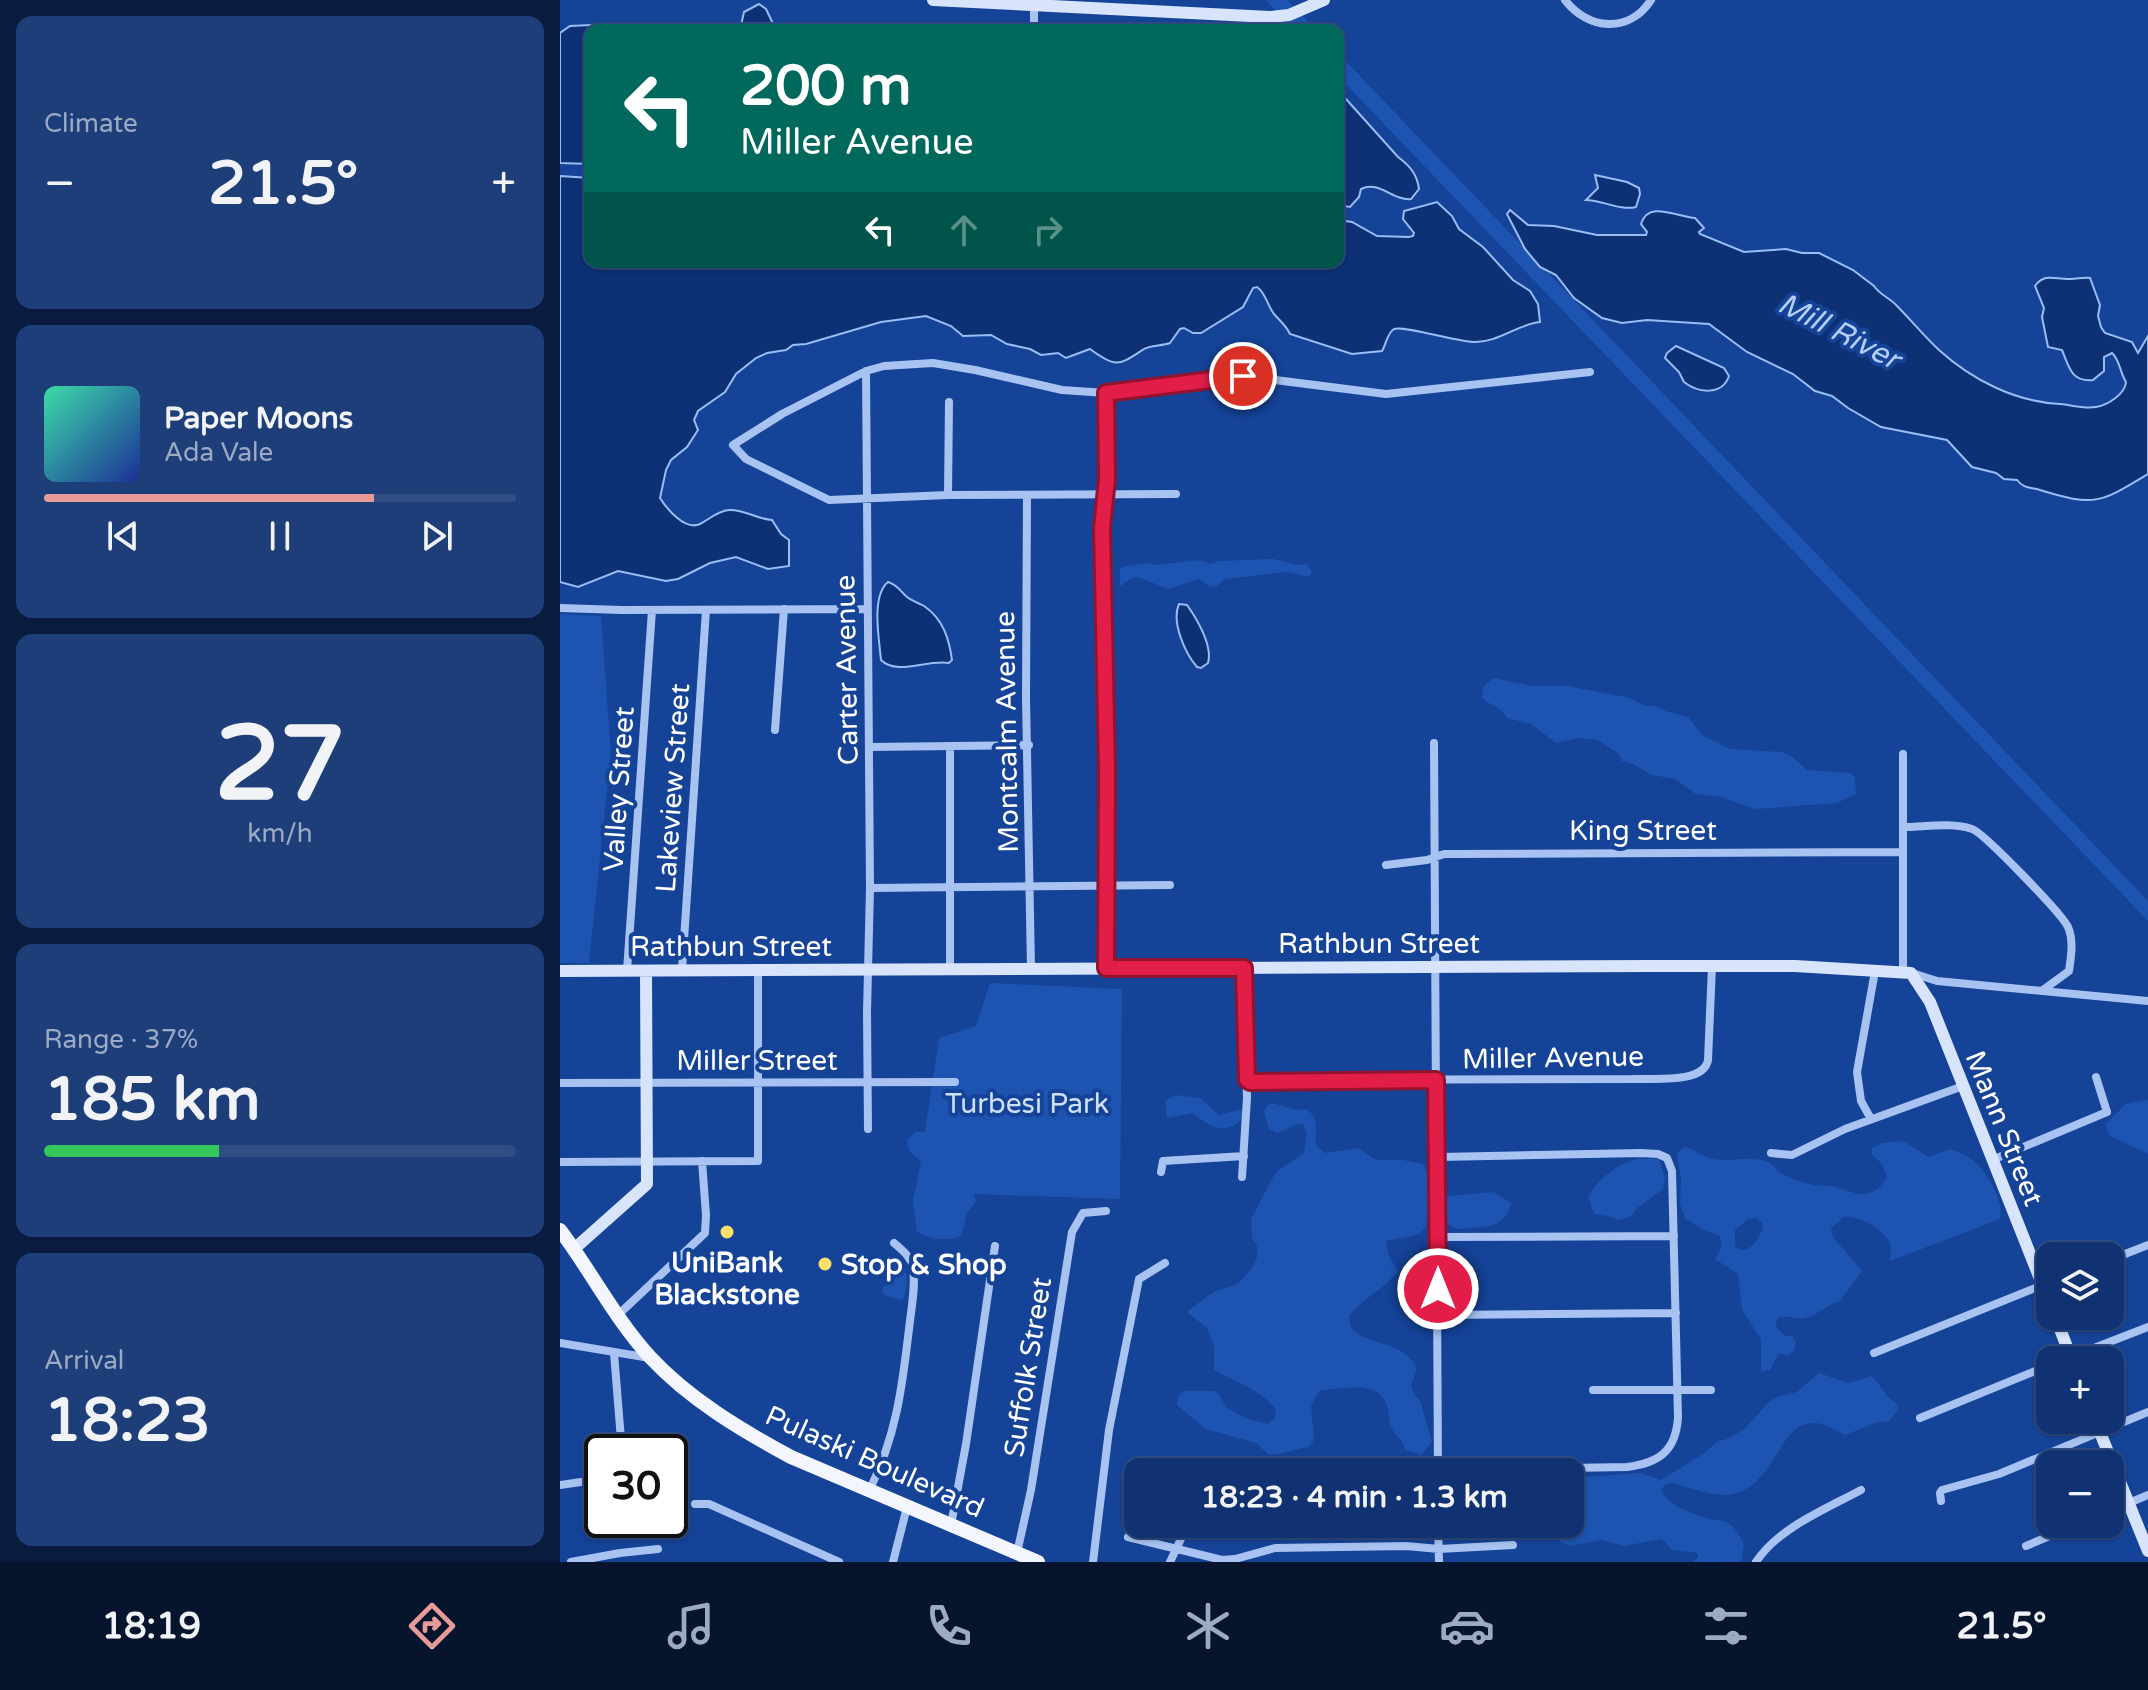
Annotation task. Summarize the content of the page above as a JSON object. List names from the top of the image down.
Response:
{
  "streets": {
    "main road": ["Pulaski Boulevard"],
    "street": [
      "Carter Avenue",
      "Montcalm Avenue",
      "Lakeview Street",
      "Valley Street",
      "King Street",
      "Rathbun Street",
      "Miller Avenue",
      "Miller Street",
      "Mann Street",
      "Suffolk Street"
    ]
  },
  "crossings": [
    ["Carter Avenue", "Rathbun Street"],
    ["Carter Avenue", "Miller Street"],
    ["Montcalm Avenue", "Rathbun Street"],
    ["Lakeview Street", "Rathbun Street"],
    ["Valley Street", "Rathbun Street"],
    ["Rathbun Street", "Miller Avenue"],
    ["Rathbun Street", "Mann Street"],
    ["Suffolk Street", "Pulaski Boulevard"]
  ],
  "water": ["Mill River"],
  "parks": ["Turbesi Park"],
  "places": ["UniBank Blackstone", "Stop & Shop"],
  "page": {
    "tile": [
      "Climate",
      ["27", "km/h"],
      ["Range · 37%", "185 km"],
      ["Arrival", "18:23"]
    ],
    "turn": ["200 m", "Miller Avenue"],
    "heat": ["−", "21.5°", "+"],
    "song": ["Paper Moons", "Ada Vale"],
    "map_buttons": ["+", "−"],
    "limit": "30",
    "trip": "18:23 · 4 min · 1.3 km",
    "tabs": ["18:19", "21.5°"]
  }
}
